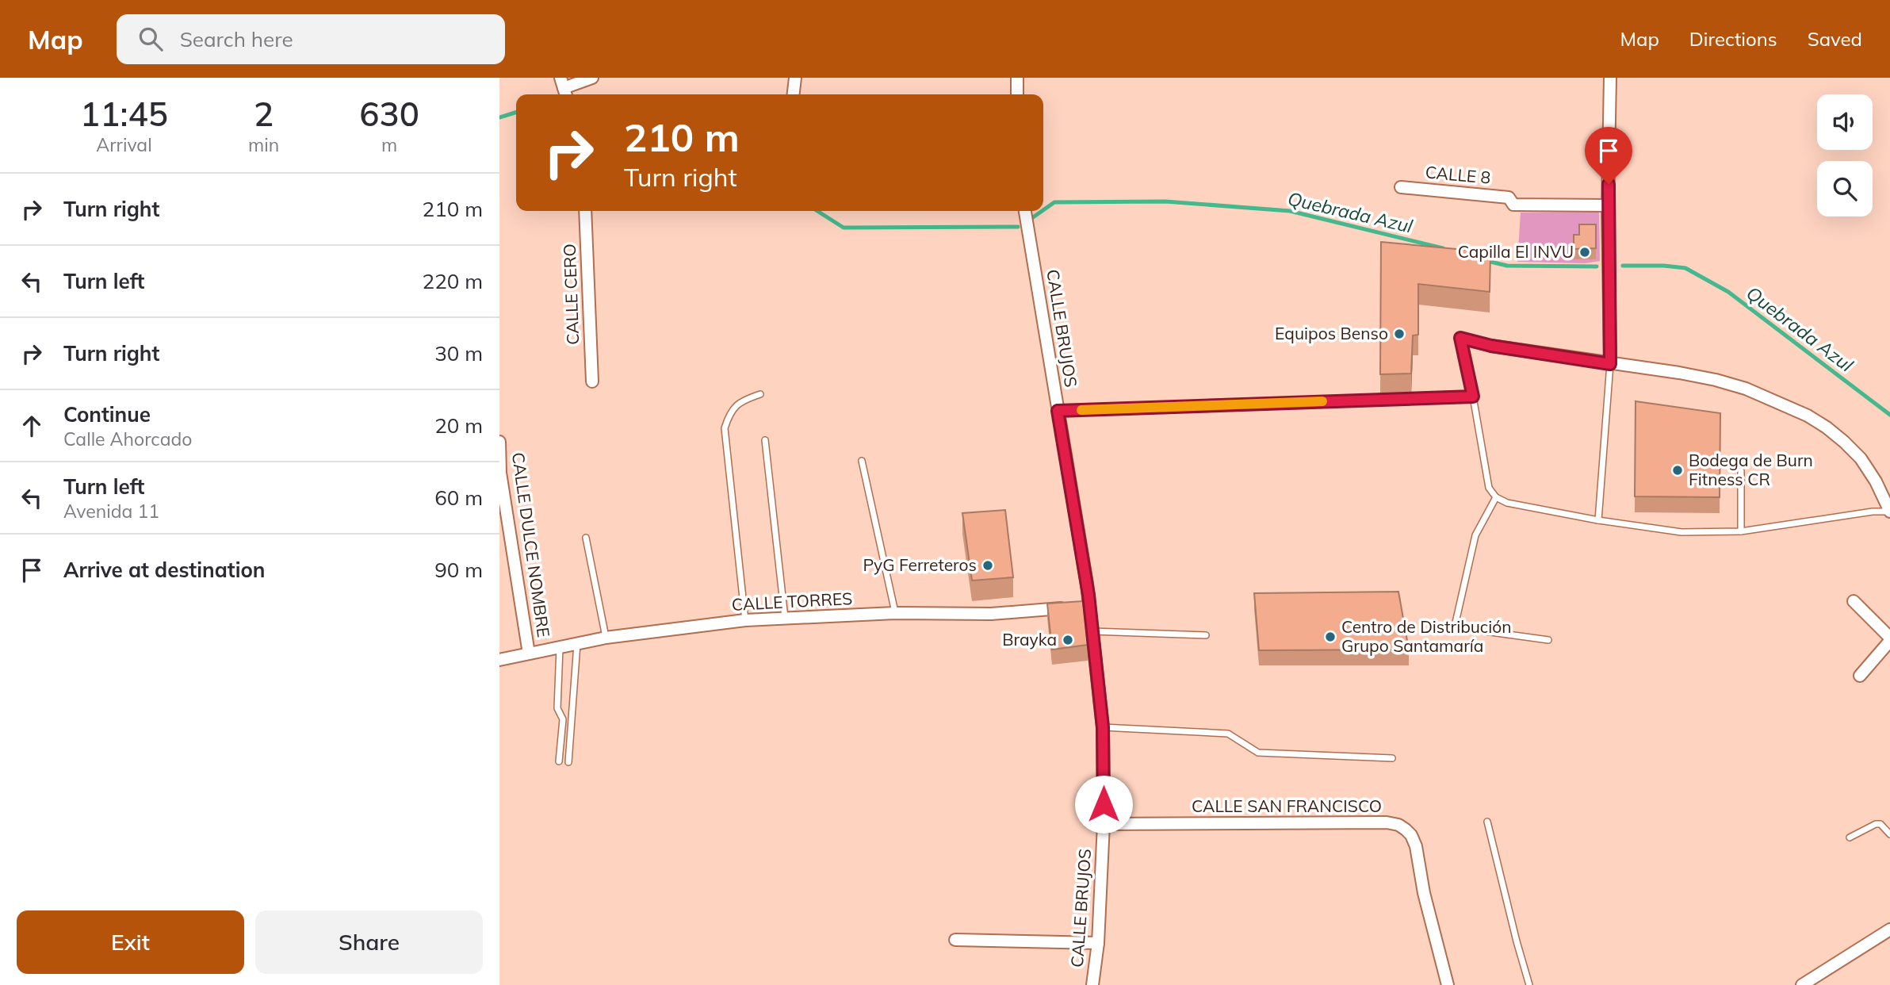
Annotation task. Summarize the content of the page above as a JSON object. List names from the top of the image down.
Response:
{
  "streets": {
    "street": [
      "CALLE 8",
      "CALLE CERO",
      "CALLE BRUJOS",
      "CALLE DULCE NOMBRE",
      "CALLE TORRES",
      "CALLE SAN FRANCISCO"
    ]
  },
  "crossings": [
    ["CALLE BRUJOS", "CALLE TORRES"],
    ["CALLE BRUJOS", "CALLE SAN FRANCISCO"],
    ["CALLE DULCE NOMBRE", "CALLE TORRES"]
  ],
  "water": ["Quebrada Azul"],
  "places": [
    "Capilla El INVU",
    "Equipos Benso",
    "Bodega de Burn Fitness CR",
    "PyG Ferreteros",
    "Centro de Distribución Grupo Santamaría",
    "Brayka"
  ],
  "page": {
    "header": "Map",
    "search": "Search here",
    "nav": ["Map", "Directions", "Saved"],
    "eta": [
      "11:45",
      "Arrival",
      "2",
      "min",
      "630",
      "m"
    ],
    "turn": ["210 m", "Turn right"],
    "list": [
      {
        "name": "Turn right",
        "value": "210 m"
      },
      {
        "name": "Turn left",
        "value": "220 m"
      },
      {
        "name": "Turn right",
        "value": "30 m"
      },
      {
        "name": "Continue",
        "note": "Calle Ahorcado",
        "value": "20 m"
      },
      {
        "name": "Turn left",
        "note": "Avenida 11",
        "value": "60 m"
      },
      {
        "name": "Arrive at destination",
        "value": "90 m"
      }
    ],
    "buttons": ["Exit", "Share"]
  }
}
